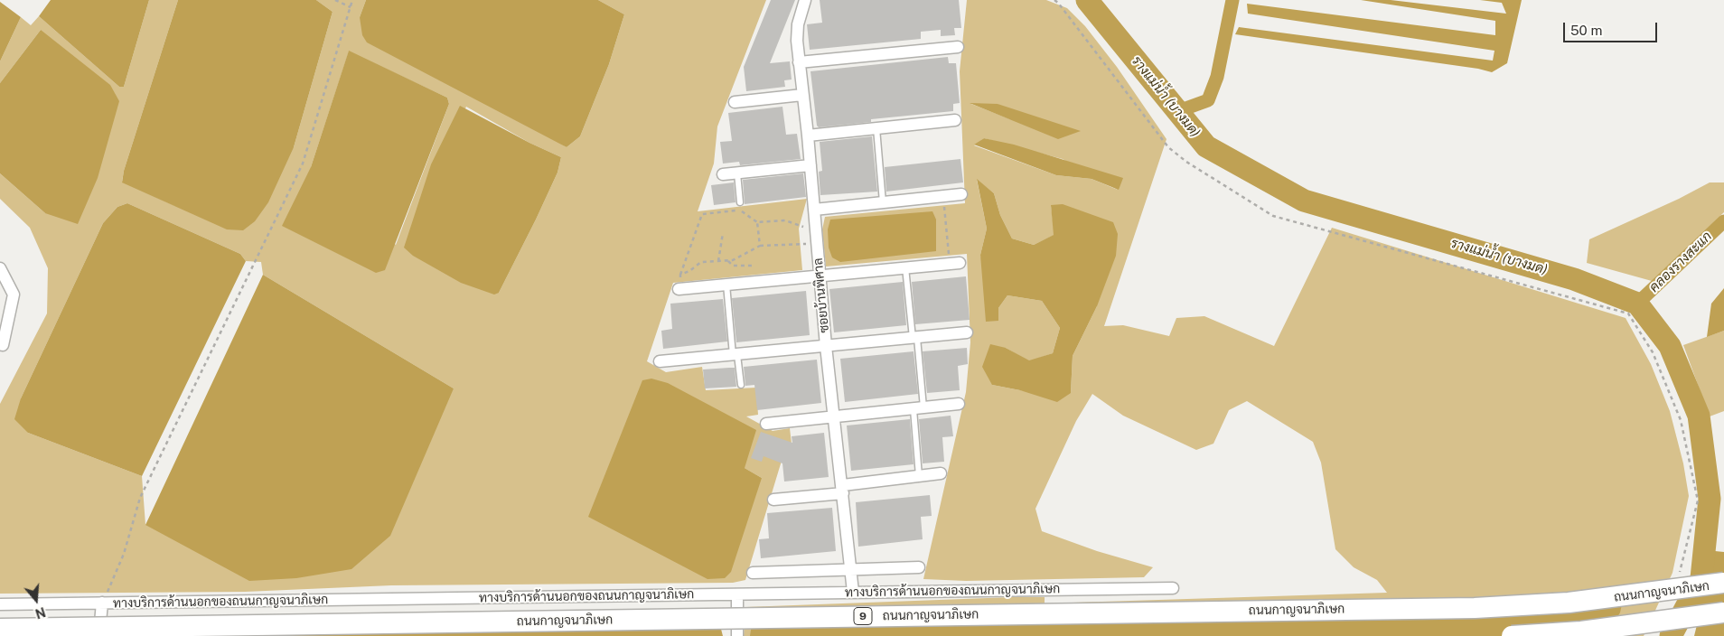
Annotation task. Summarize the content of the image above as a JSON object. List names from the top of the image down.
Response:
{
  "streets": {
    "highway": ["ถนนกาญจนาภิเษก", "9"],
    "street": ["ซอยบ้านพิศาล", "ทางบริการด้านนอกของถนนกาญจนาภิเษก"]
  },
  "crossings": [
    ["ซอยบ้านพิศาล", "ทางบริการด้านนอกของถนนกาญจนาภิเษก"]
  ],
  "water": ["รางแม่น้ำ (บางมด)", "คลองรางสะแก"],
  "scale_bar": "50 m",
  "north": "bottom"
}
